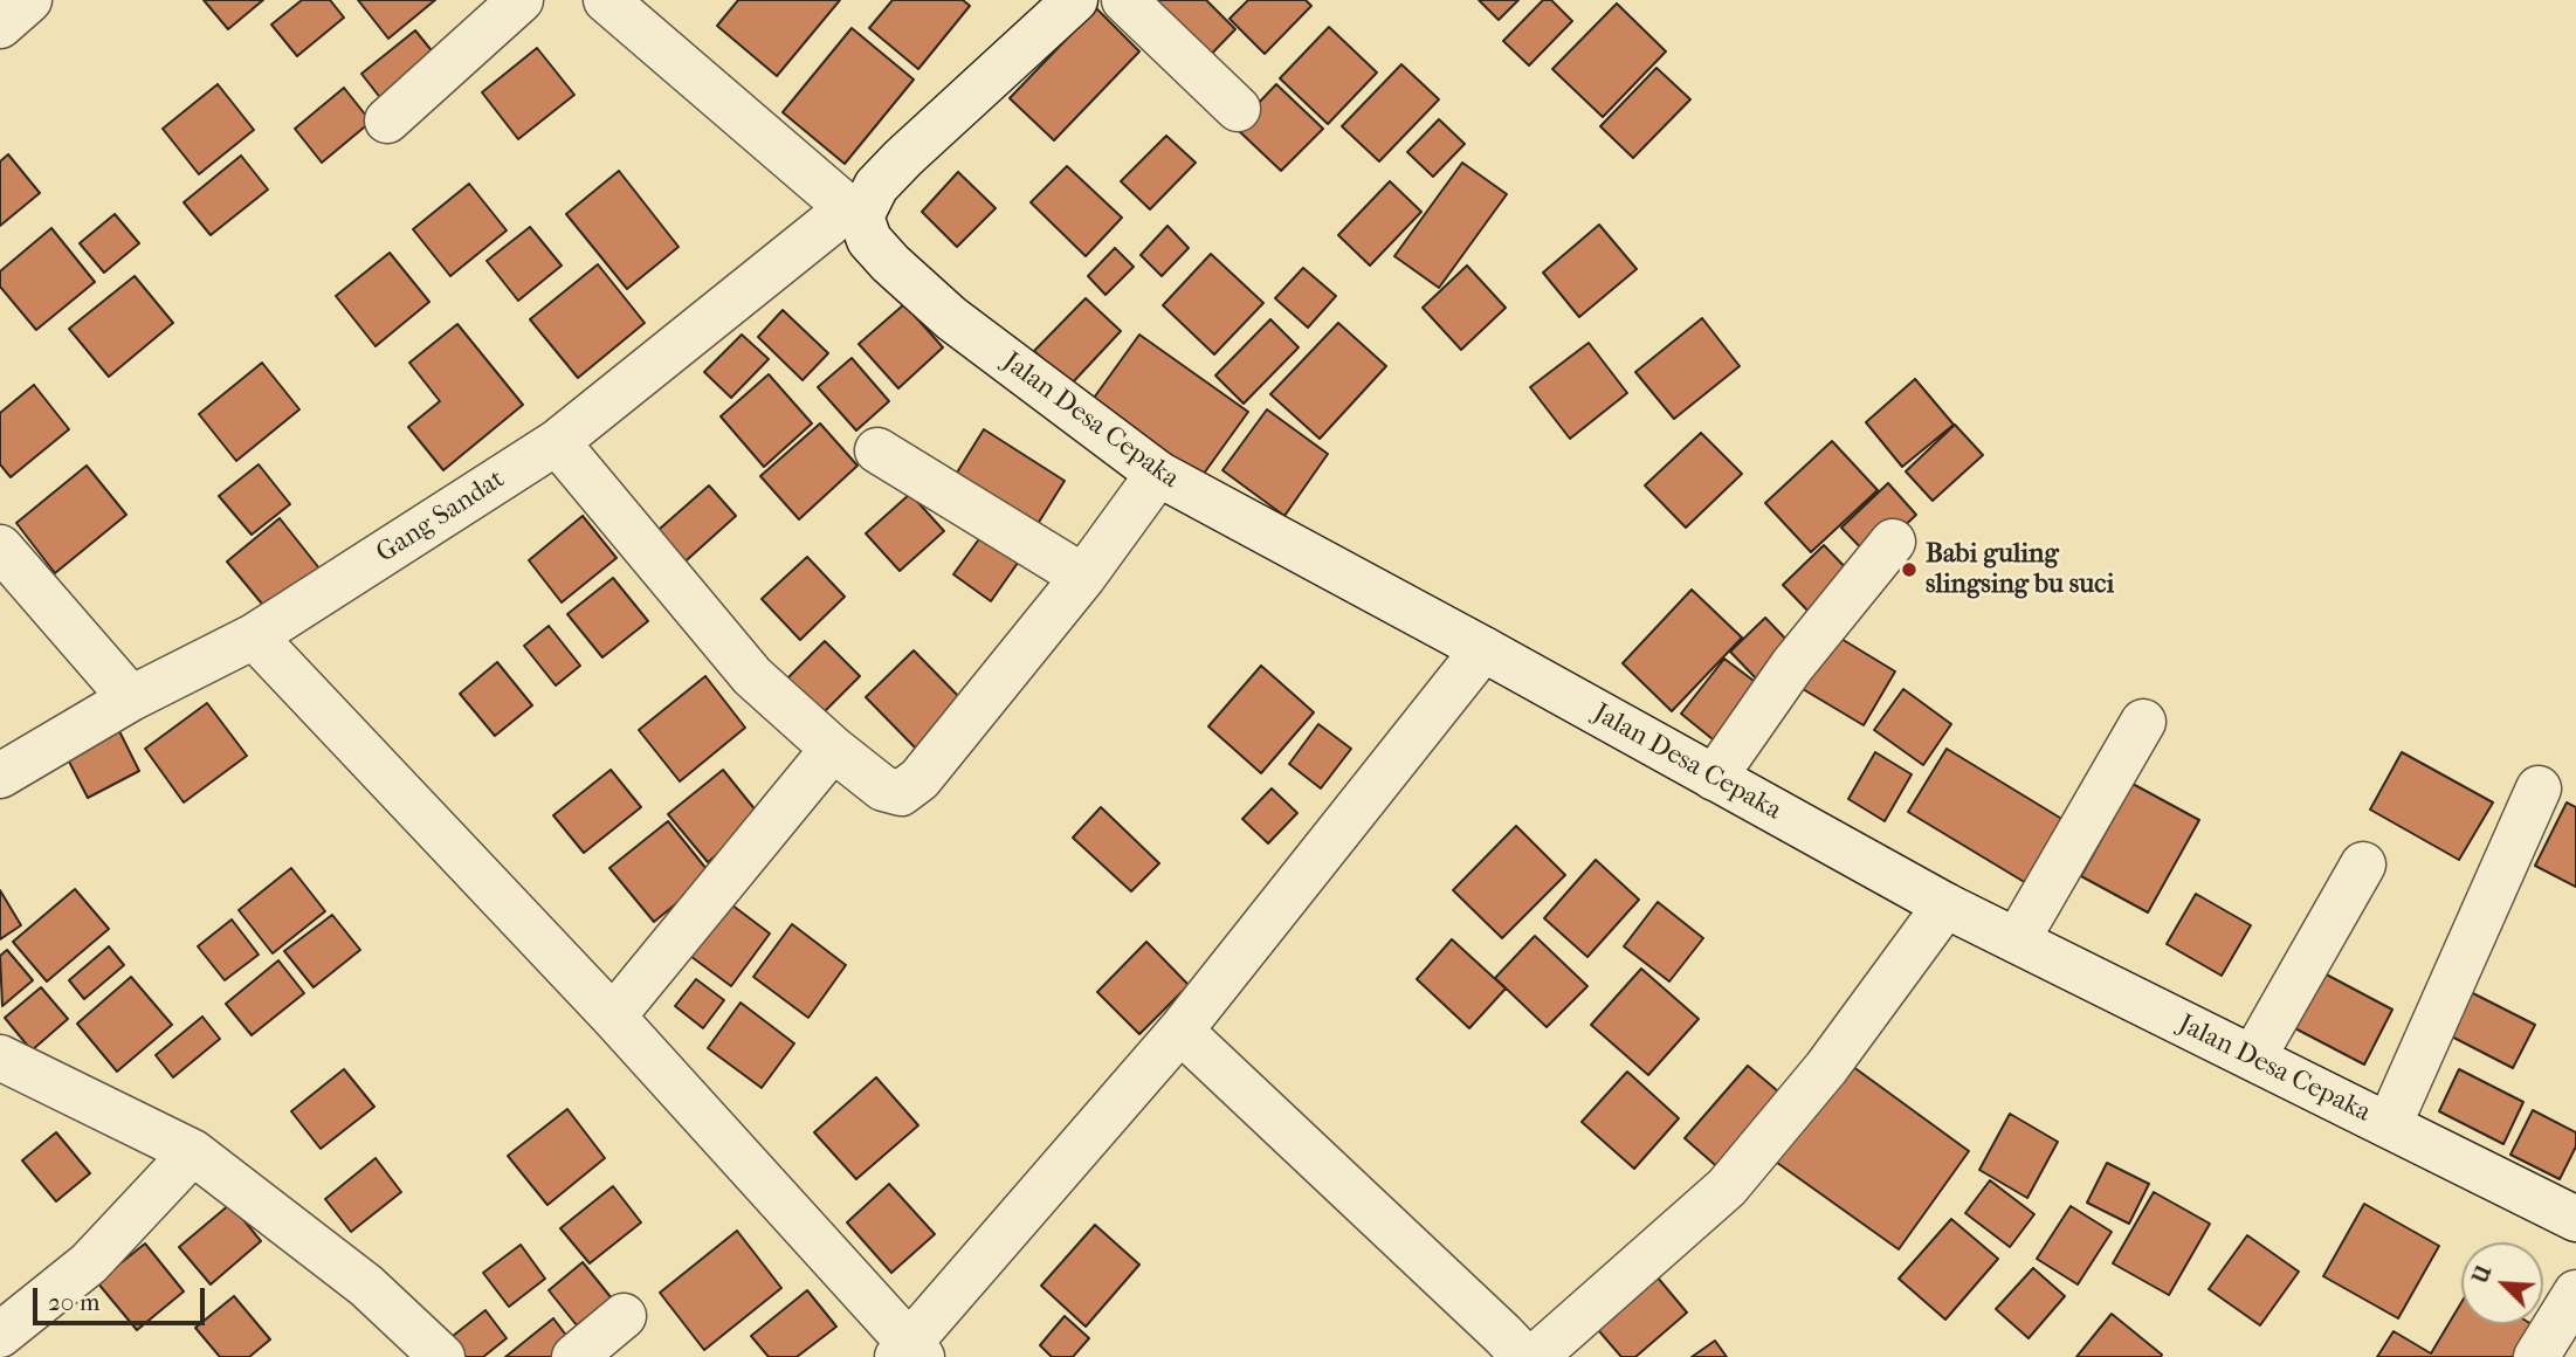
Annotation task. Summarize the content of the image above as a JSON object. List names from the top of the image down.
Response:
{
  "streets": {
    "street": ["Jalan Desa Cepaka", "Gang Sandat"]
  },
  "crossings": [
    ["Jalan Desa Cepaka", "Gang Sandat"]
  ],
  "places": ["Babi guling slingsing bu suci"],
  "scale_bar": "20 m",
  "north": "top left"
}
